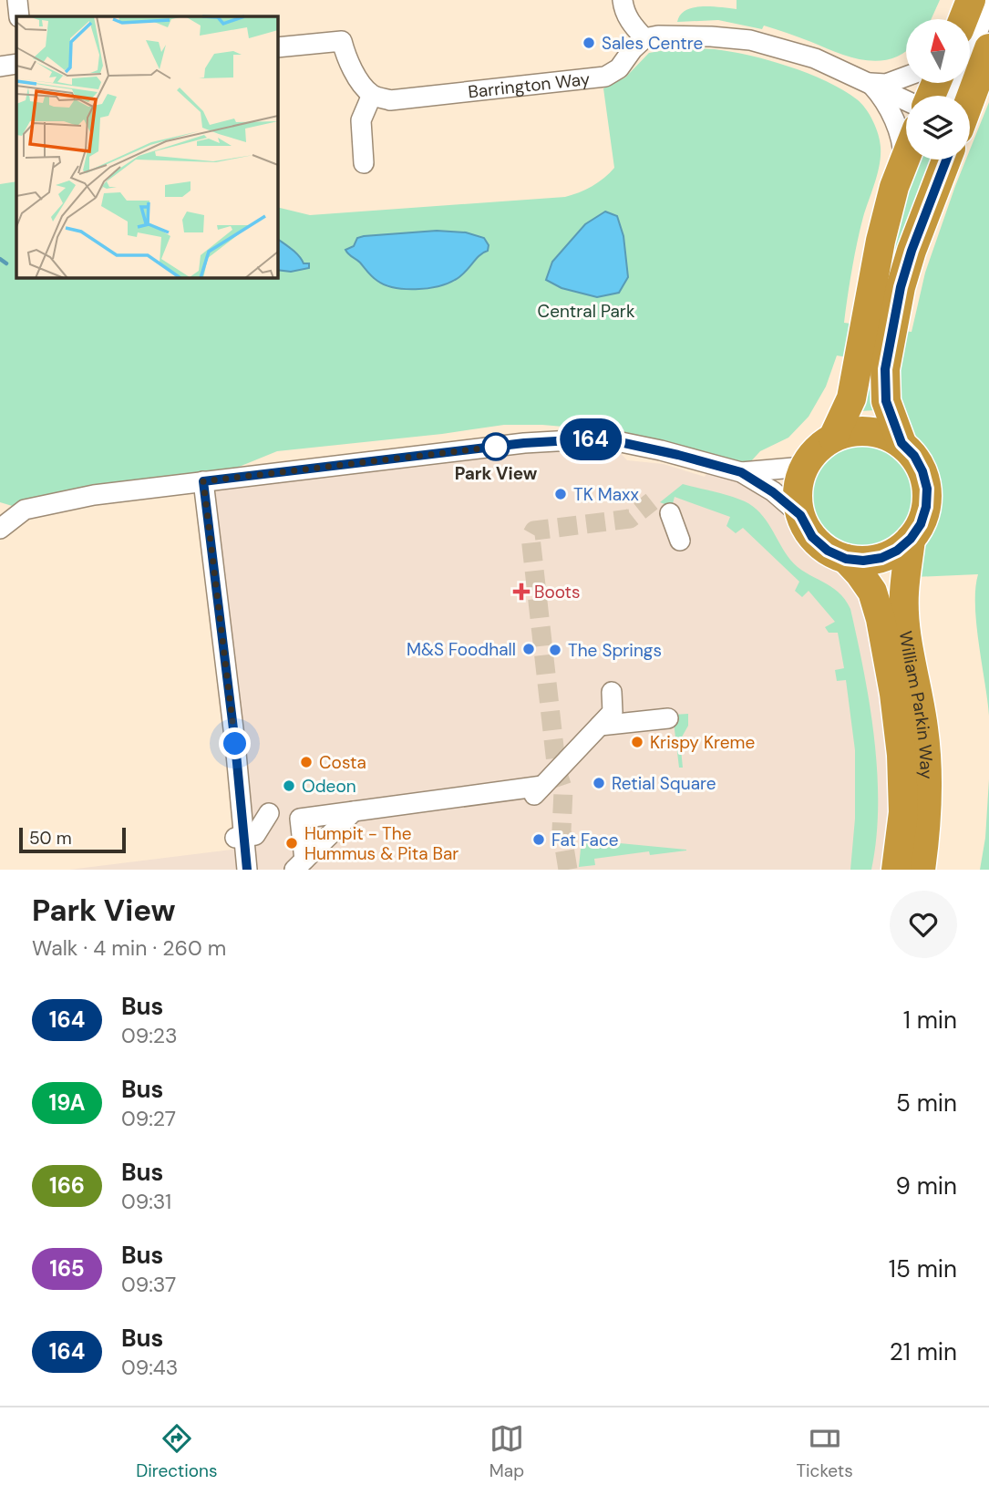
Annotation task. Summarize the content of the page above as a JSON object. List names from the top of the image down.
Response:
{
  "streets": {
    "highway": ["William Parkin Way"],
    "street": ["Barrington Way"]
  },
  "parks": ["Central Park"],
  "places": {
    "other": [
      "Sales Centre",
      "Park View",
      "TK Maxx",
      "M&S Foodhall",
      "The Springs",
      "Krispy Kreme",
      "Costa",
      "Retial Square",
      "Odeon",
      "Fat Face",
      "Humpit - The Hummus & Pita Bar"
    ],
    "health": ["Boots"]
  },
  "lines": ["bus line 164"],
  "scale_bar": "50 m",
  "north": "top",
  "page": {
    "on_map": "164",
    "scale": "50 m",
    "heading": ["Park View", "Walk · 4 min · 260 m"],
    "list": [
      {
        "mark": "164",
        "name": "Bus",
        "note": "09:23",
        "value": "1 min"
      },
      {
        "mark": "19A",
        "name": "Bus",
        "note": "09:27",
        "value": "5 min"
      },
      {
        "mark": "166",
        "name": "Bus",
        "note": "09:31",
        "value": "9 min"
      },
      {
        "mark": "165",
        "name": "Bus",
        "note": "09:37",
        "value": "15 min"
      },
      {
        "mark": "164",
        "name": "Bus",
        "note": "09:43",
        "value": "21 min"
      }
    ],
    "tabs": ["Directions", "Map", "Tickets"]
  }
}
